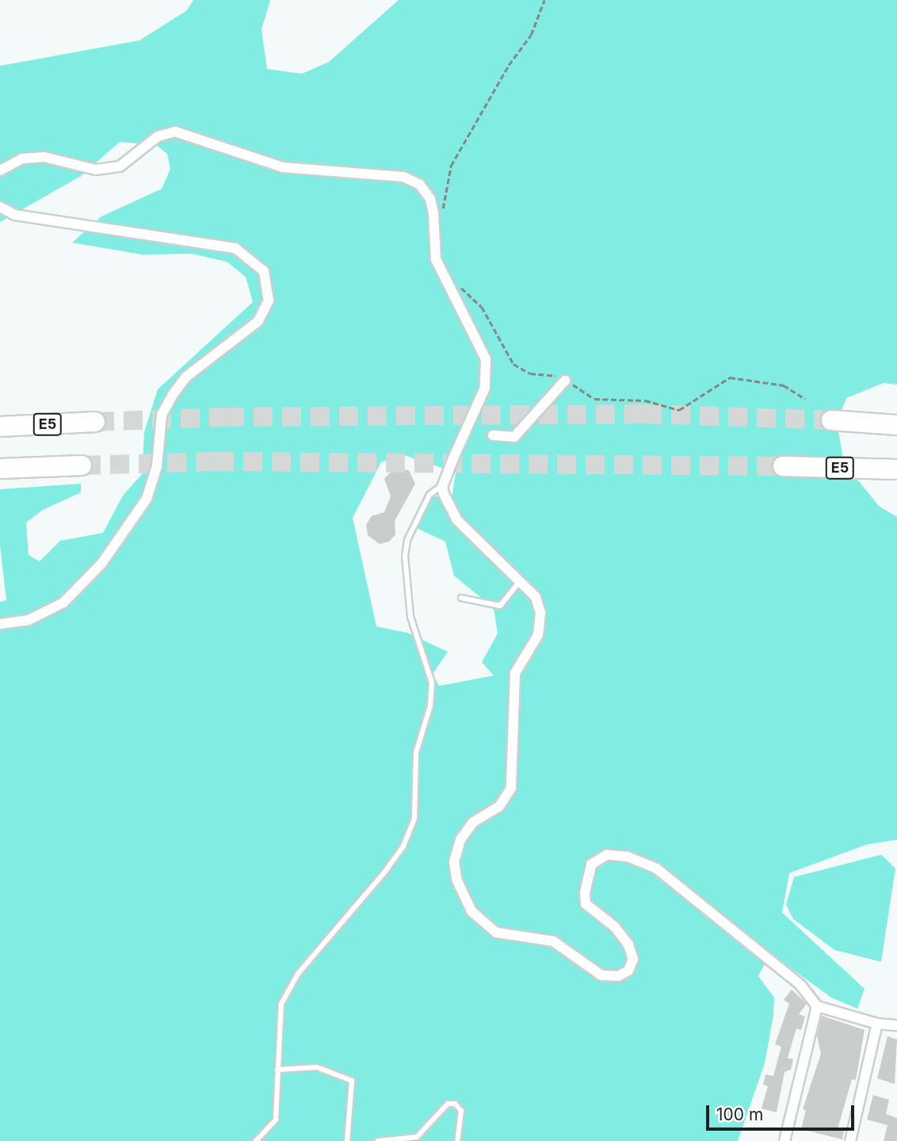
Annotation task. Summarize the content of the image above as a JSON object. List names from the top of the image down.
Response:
{
  "streets": {
    "highway": ["E5"]
  },
  "scale_bar": "100 m"
}
